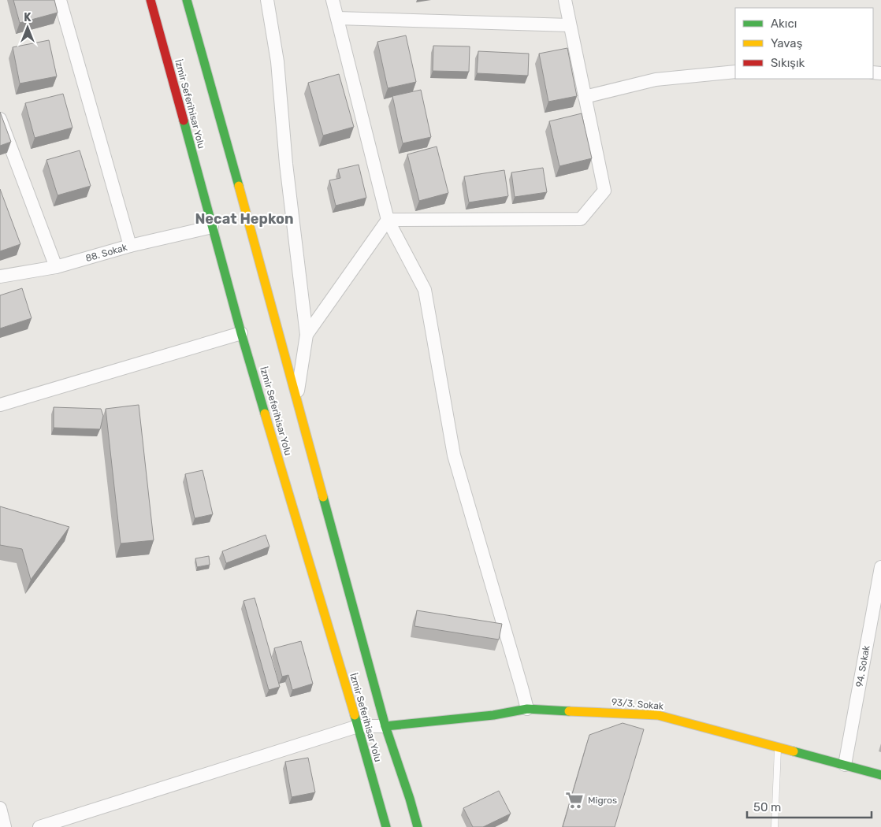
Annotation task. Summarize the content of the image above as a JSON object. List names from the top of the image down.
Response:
{
  "streets": {
    "main road": ["İzmir Seferihisar Yolu", "93/3. Sokak"],
    "street": ["88. Sokak", "94. Sokak"]
  },
  "crossings": [
    ["İzmir Seferihisar Yolu", "88. Sokak"],
    ["İzmir Seferihisar Yolu", "93/3. Sokak"],
    ["94. Sokak", "93/3. Sokak"]
  ],
  "districts": ["Necat Hepkon"],
  "places": {
    "supermarket": ["Migros"]
  },
  "legend": ["Akıcı", "Yavaş", "Sıkışık"],
  "scale_bar": "50 m",
  "north": "top"
}
